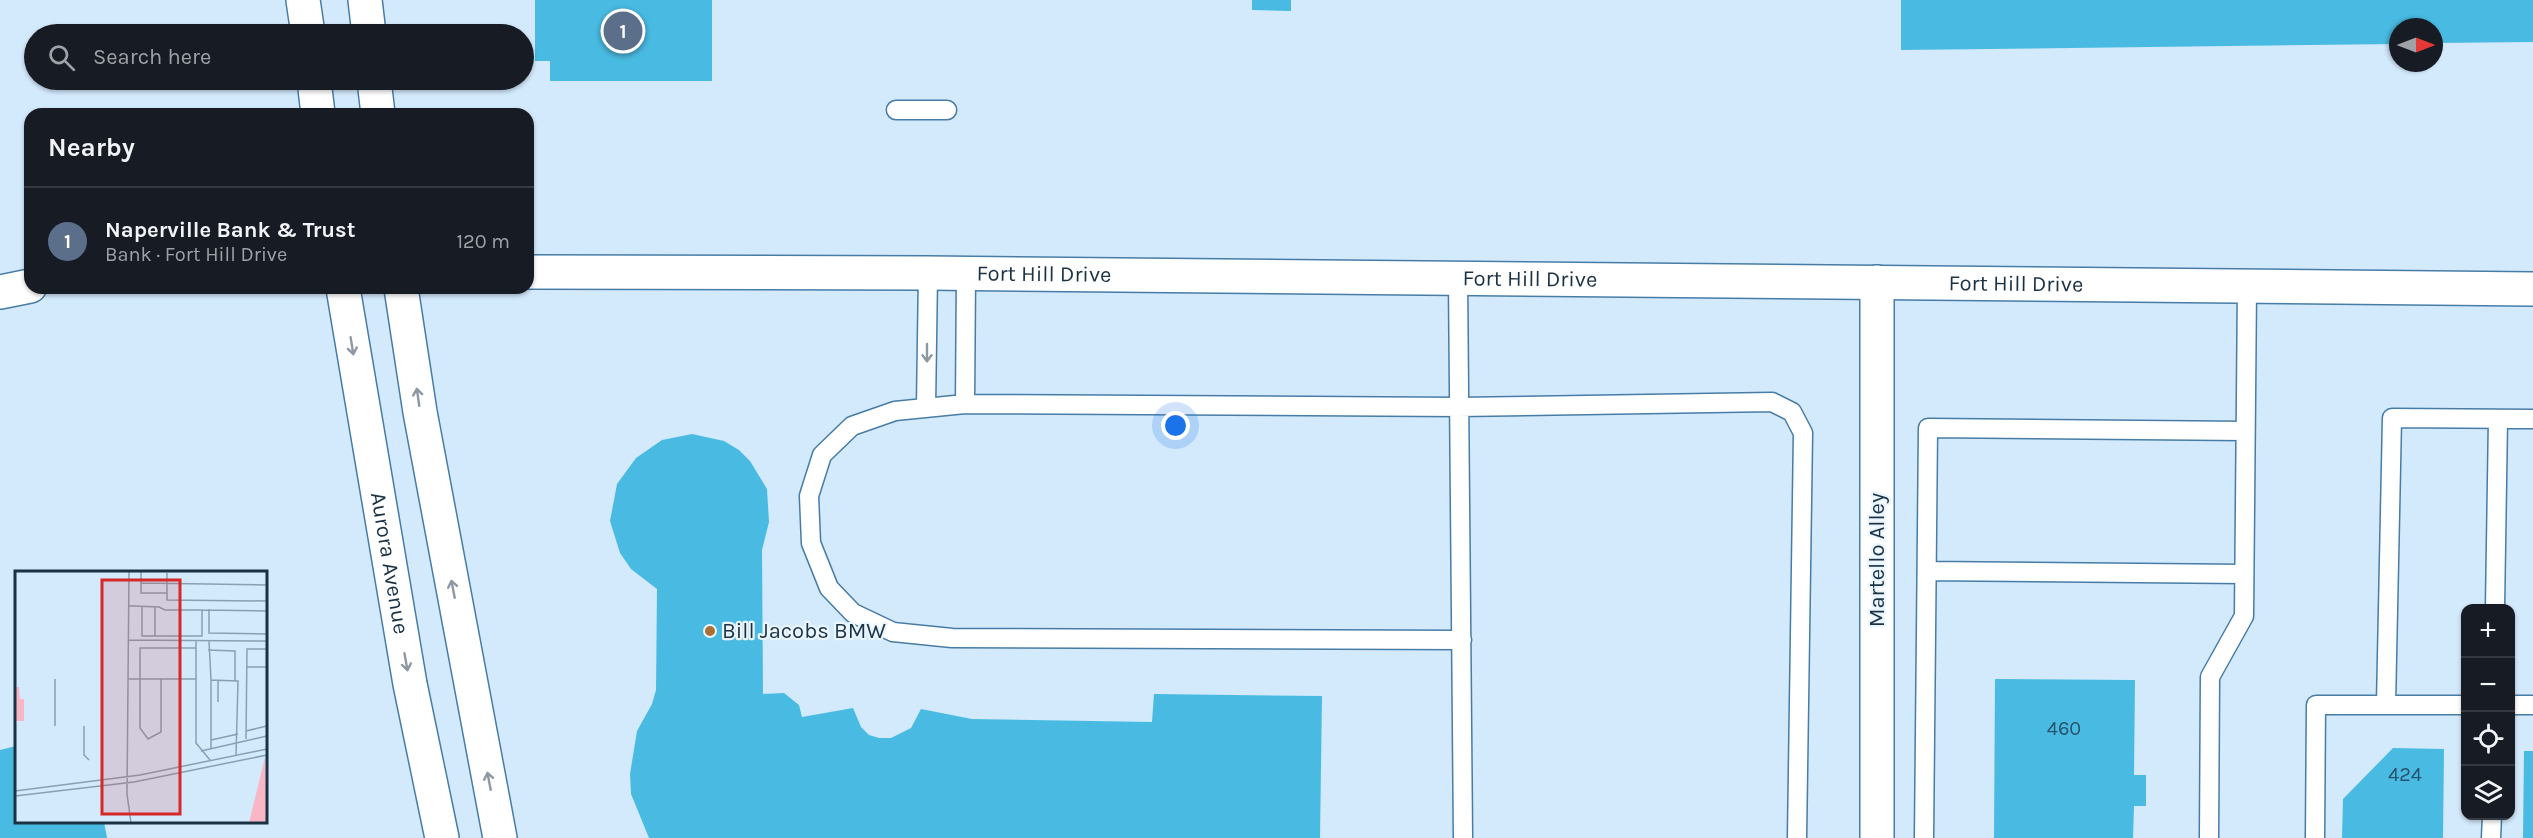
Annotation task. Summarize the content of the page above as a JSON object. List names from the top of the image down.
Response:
{
  "streets": {
    "street": ["Fort Hill Drive", "Martello Alley", "Aurora Avenue"]
  },
  "crossings": [
    ["Fort Hill Drive", "Martello Alley"]
  ],
  "places": ["Bill Jacobs BMW"],
  "house_numbers": ["460", "424"],
  "north": "right",
  "page": {
    "pins": "1",
    "search": "Search here",
    "heading": "Nearby",
    "list": [
      {
        "mark": "1",
        "name": "Naperville Bank & Trust",
        "note": "Bank · Fort Hill Drive",
        "value": "120 m"
      }
    ],
    "map_buttons": ["+", "−"]
  }
}
